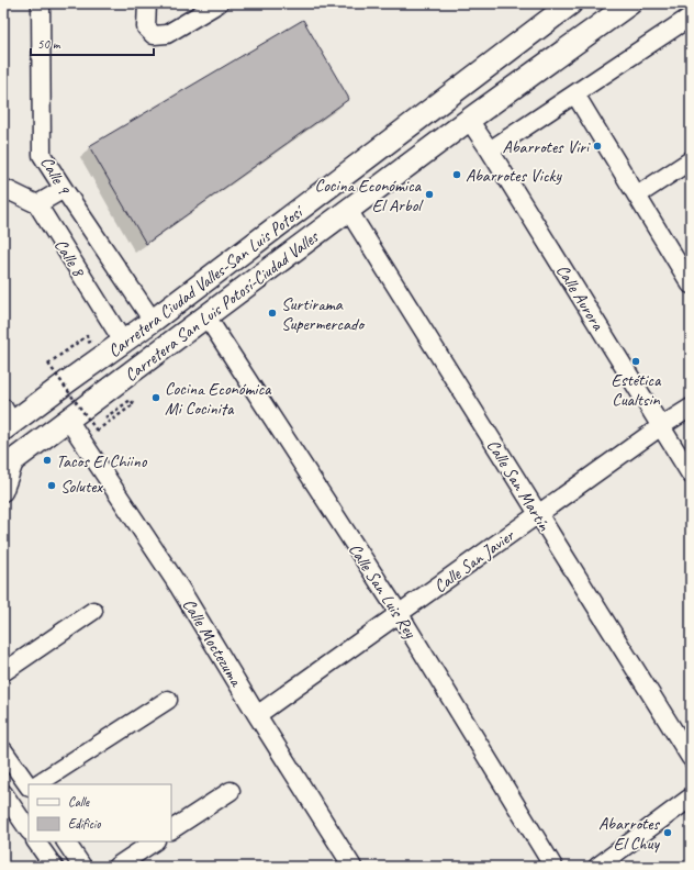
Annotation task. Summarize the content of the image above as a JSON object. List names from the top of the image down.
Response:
{
  "streets": {
    "main road": ["Carretera Ciudad Valles-San Luis Potosí", "Carretera San Luis Potosí-Ciudad Valles"],
    "street": [
      "Calle 9",
      "Calle 8",
      "Calle Aurora",
      "Calle San Martín",
      "Calle San Javier",
      "Calle San Luis Rey",
      "Calle Moctezuma"
    ]
  },
  "crossings": [
    ["Calle 9", "Carretera Ciudad Valles-San Luis Potosí"],
    ["Calle 8", "Carretera Ciudad Valles-San Luis Potosí"],
    ["Calle Aurora", "Carretera San Luis Potosí-Ciudad Valles"],
    ["Calle Aurora", "Calle San Javier"],
    ["Carretera San Luis Potosí-Ciudad Valles", "Calle San Martín"],
    ["Carretera San Luis Potosí-Ciudad Valles", "Calle San Luis Rey"],
    ["Carretera San Luis Potosí-Ciudad Valles", "Calle Moctezuma"],
    ["Calle San Martín", "Calle San Javier"],
    ["Calle San Javier", "Calle San Luis Rey"],
    ["Calle San Javier", "Calle Moctezuma"]
  ],
  "places": [
    "Abarrotes Viri",
    "Abarrotes Vicky",
    "Cocina Económica El Arbol",
    "Surtirama Supermercado",
    "Estética Cualtsin",
    "Cocina Económica Mi Cocinita",
    "Tacos El Chiino",
    "Solutex",
    "Abarrotes El Chuy"
  ],
  "legend": ["Calle", "Edificio"],
  "scale_bar": "50 m"
}
